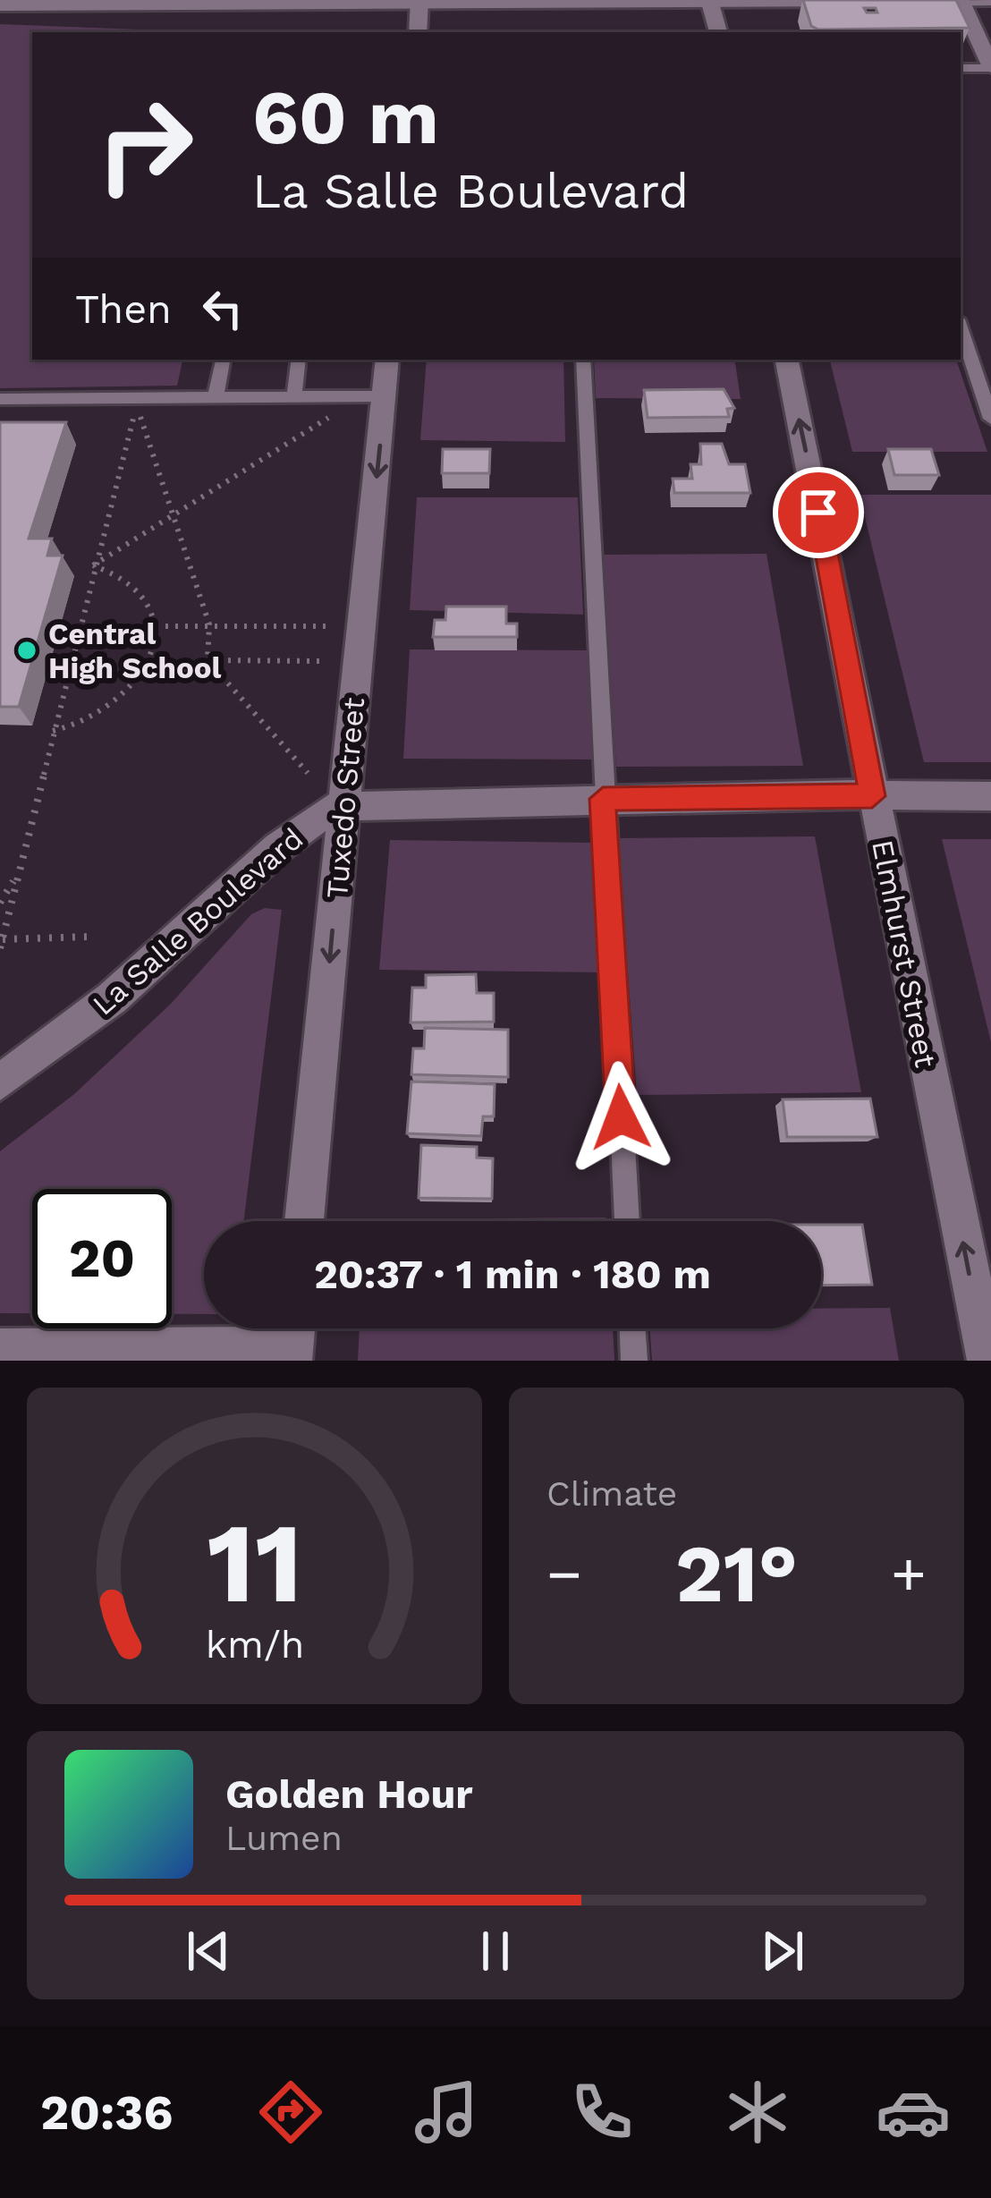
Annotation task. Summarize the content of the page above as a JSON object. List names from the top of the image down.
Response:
{
  "streets": {
    "street": ["Tuxedo Street", "La Salle Boulevard", "Elmhurst Street"]
  },
  "crossings": [
    ["Tuxedo Street", "La Salle Boulevard"],
    ["La Salle Boulevard", "Elmhurst Street"]
  ],
  "one_way": ["Tuxedo Street", "Elmhurst Street"],
  "places": ["Central High School"],
  "page": {
    "turn": ["60 m", "La Salle Boulevard"],
    "then": "Then",
    "limit": "20",
    "trip": "20:37 · 1 min · 180 m",
    "tile": "Climate",
    "heat": ["−", "21°", "+"],
    "song": ["Golden Hour", "Lumen"],
    "tabs": "20:36",
    "gauge": ["11", "km/h"]
  }
}
